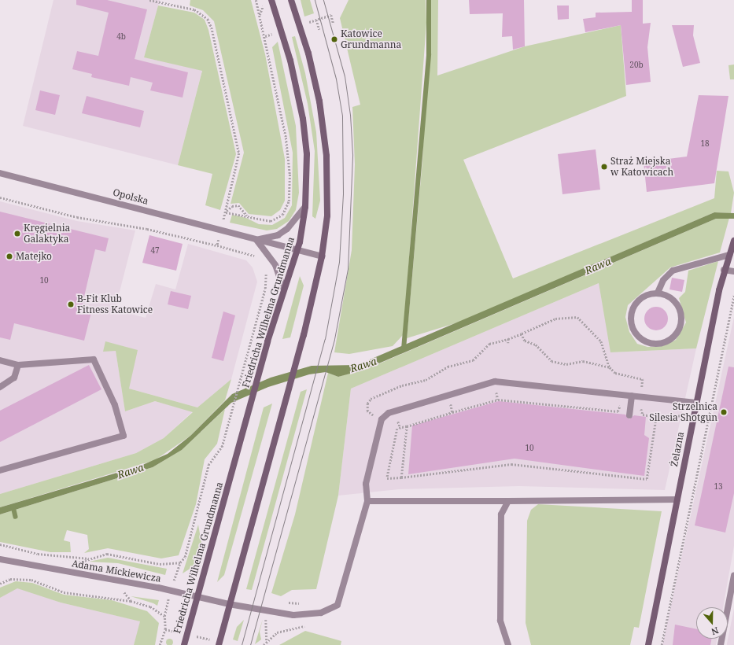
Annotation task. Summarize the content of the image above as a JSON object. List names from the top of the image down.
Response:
{
  "streets": {
    "main road": ["Friedricha Wilhelma Grundmanna", "Żelazna"],
    "street": ["Opolska", "Adama Mickiewicza"]
  },
  "crossings": [
    ["Opolska", "Friedricha Wilhelma Grundmanna"],
    ["Friedricha Wilhelma Grundmanna", "Adama Mickiewicza"]
  ],
  "water": ["Rawa"],
  "places": [
    "Katowice Grundmanna",
    "Straż Miejska w Katowicach",
    "Kręgielnia Galaktyka",
    "Matejko",
    "B-Fit Klub Fitness Katowice",
    "Strzelnica Silesia Shotgun"
  ],
  "house_numbers": [
    "4b",
    "20b",
    "18",
    "47",
    "10",
    "10",
    "13"
  ],
  "north": "bottom"
}
